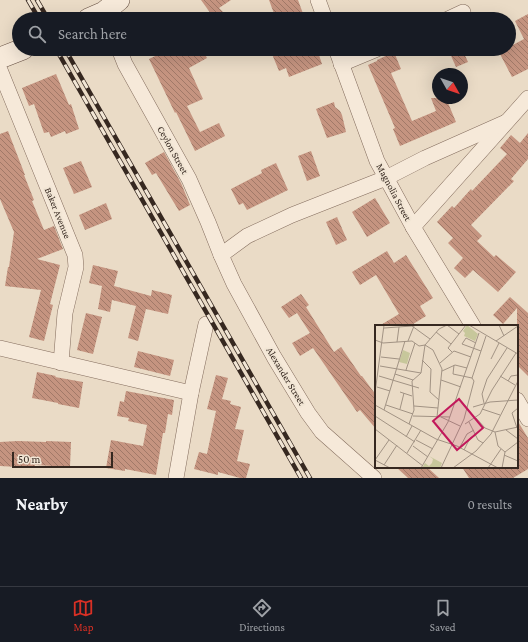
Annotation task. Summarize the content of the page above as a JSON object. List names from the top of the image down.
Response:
{
  "streets": {
    "street": [
      "Ceylon Street",
      "Magnolia Street",
      "Baker Avenue",
      "Alexander Street"
    ]
  },
  "crossings": [
    ["Ceylon Street", "Alexander Street"]
  ],
  "scale_bar": "50 m",
  "north": "bottom right",
  "page": {
    "search": "Search here",
    "scale": "50 m",
    "heading": ["Nearby", "0 results"],
    "nav": ["Map", "Directions", "Saved"]
  }
}
